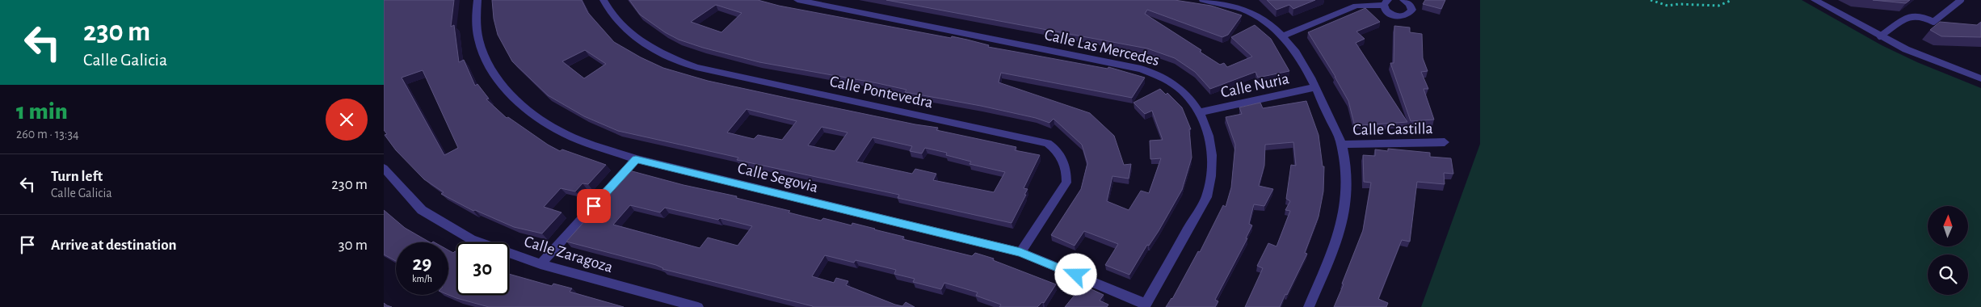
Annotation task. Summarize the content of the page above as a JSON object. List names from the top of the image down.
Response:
{
  "streets": {
    "street": [
      "Calle Las Mercedes",
      "Calle Nuria",
      "Calle Pontevedra",
      "Calle Castilla",
      "Calle Segovia",
      "Calle Zaragoza"
    ]
  },
  "crossings": [
    ["Calle Las Mercedes", "Calle Nuria"],
    ["Calle Las Mercedes", "Calle Segovia"],
    ["Calle Pontevedra", "Calle Segovia"]
  ],
  "north": "top",
  "page": {
    "turn": ["230 m", "Calle Galicia"],
    "heading": ["1 min", "260 m · 13:34"],
    "list": [
      {
        "name": "Turn left",
        "note": "Calle Galicia",
        "value": "230 m"
      },
      {
        "name": "Arrive at destination",
        "value": "30 m"
      }
    ],
    "speed": "29 km/h",
    "limit": "30"
  }
}
